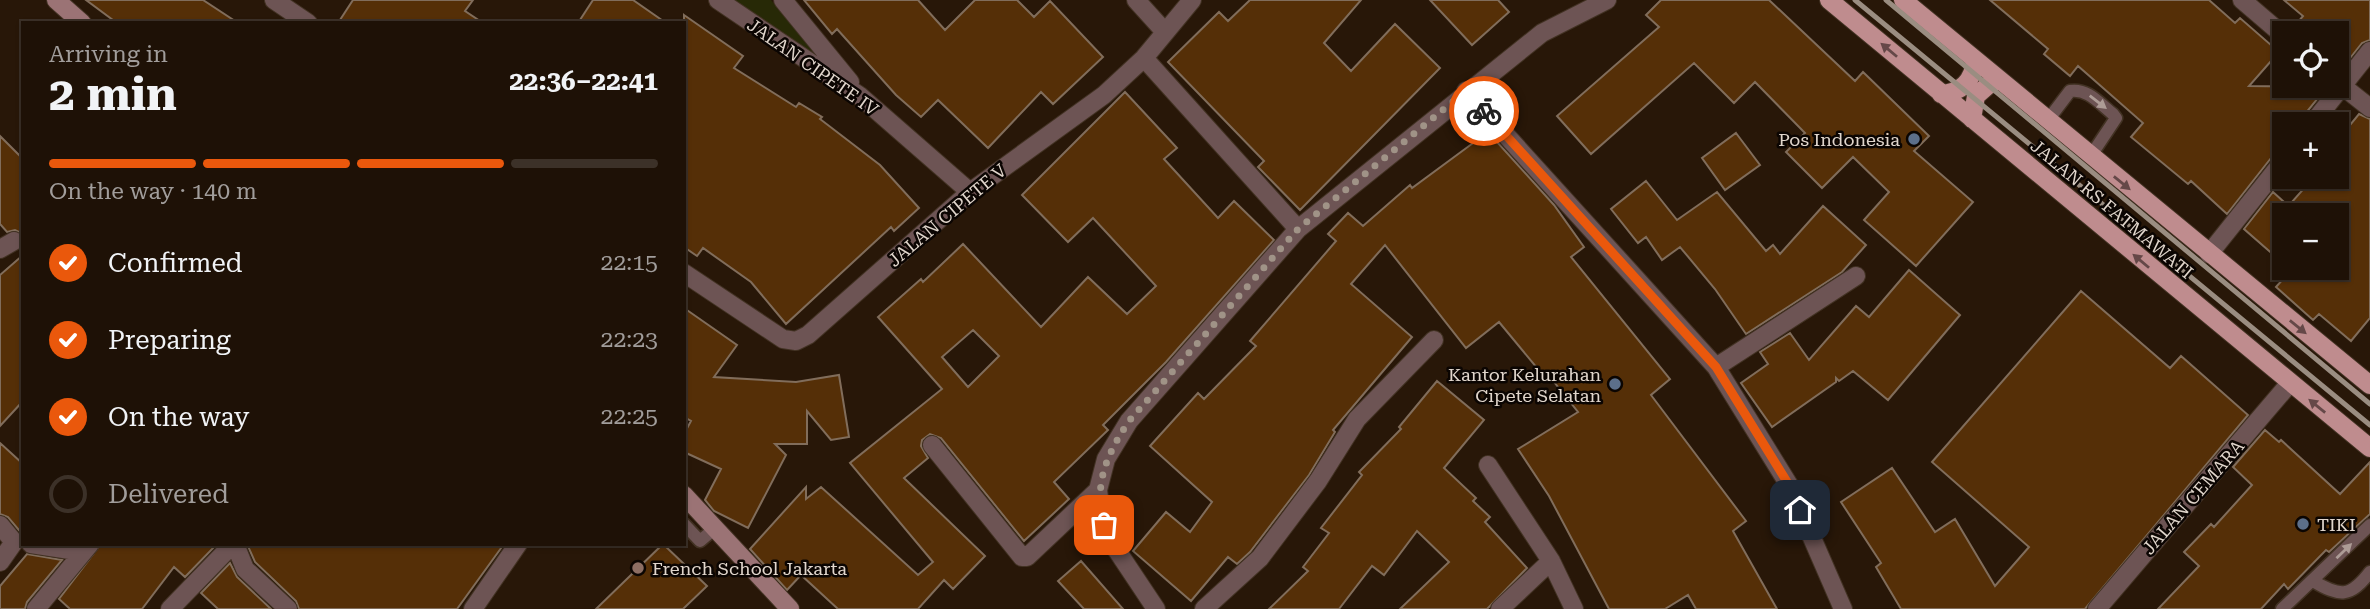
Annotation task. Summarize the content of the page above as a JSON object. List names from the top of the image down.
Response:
{
  "streets": {
    "main road": ["JALAN RS FATMAWATI"],
    "street": ["JALAN CIPETE IV", "JALAN CIPETE V", "JALAN CEMARA"]
  },
  "crossings": [
    ["JALAN CIPETE IV", "JALAN CIPETE V"],
    ["JALAN RS FATMAWATI", "JALAN CEMARA"]
  ],
  "places": [
    "Pos Indonesia",
    "Kantor Kelurahan Cipete Selatan",
    "TIKI",
    "French School Jakarta"
  ],
  "page": {
    "map_buttons": ["+", "−"],
    "heading": ["2 min", "Arriving in", "22:36–22:41"],
    "bar": "On the way · 140 m",
    "list": [
      ["Confirmed", "22:15"],
      ["Preparing", "22:23"],
      ["On the way", "22:25"],
      "Delivered"
    ]
  }
}
